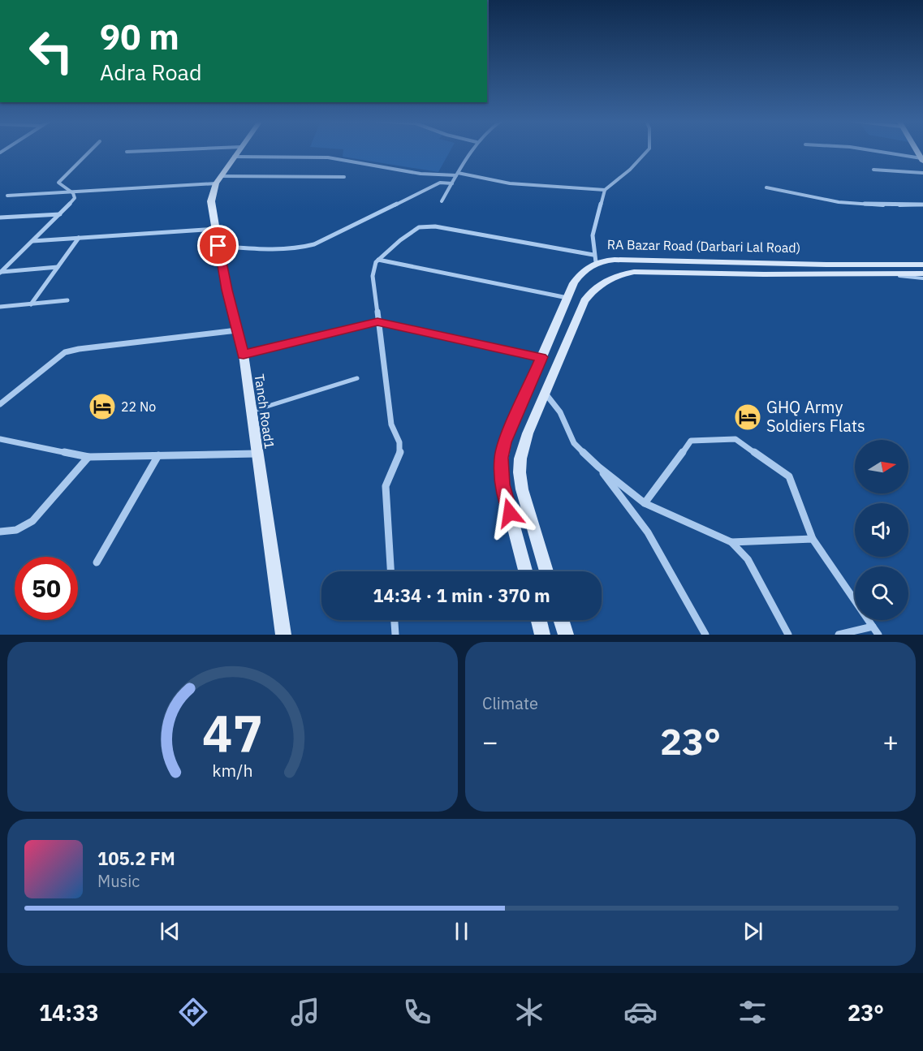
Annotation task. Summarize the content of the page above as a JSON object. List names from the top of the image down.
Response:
{
  "streets": {
    "main road": ["RA Bazar Road (Darbari Lal Road)", "Tanch Road1"]
  },
  "places": {
    "hotel": ["22 No", "GHQ Army Soldiers Flats"]
  },
  "north": "right",
  "page": {
    "turn": ["90 m", "Adra Road"],
    "limit": "50",
    "trip": "14:34 · 1 min · 370 m",
    "tile": "Climate",
    "heat": ["−", "23°", "+"],
    "song": ["105.2 FM", "Music"],
    "tabs": ["14:33", "23°"],
    "gauge": ["47", "km/h"]
  }
}
